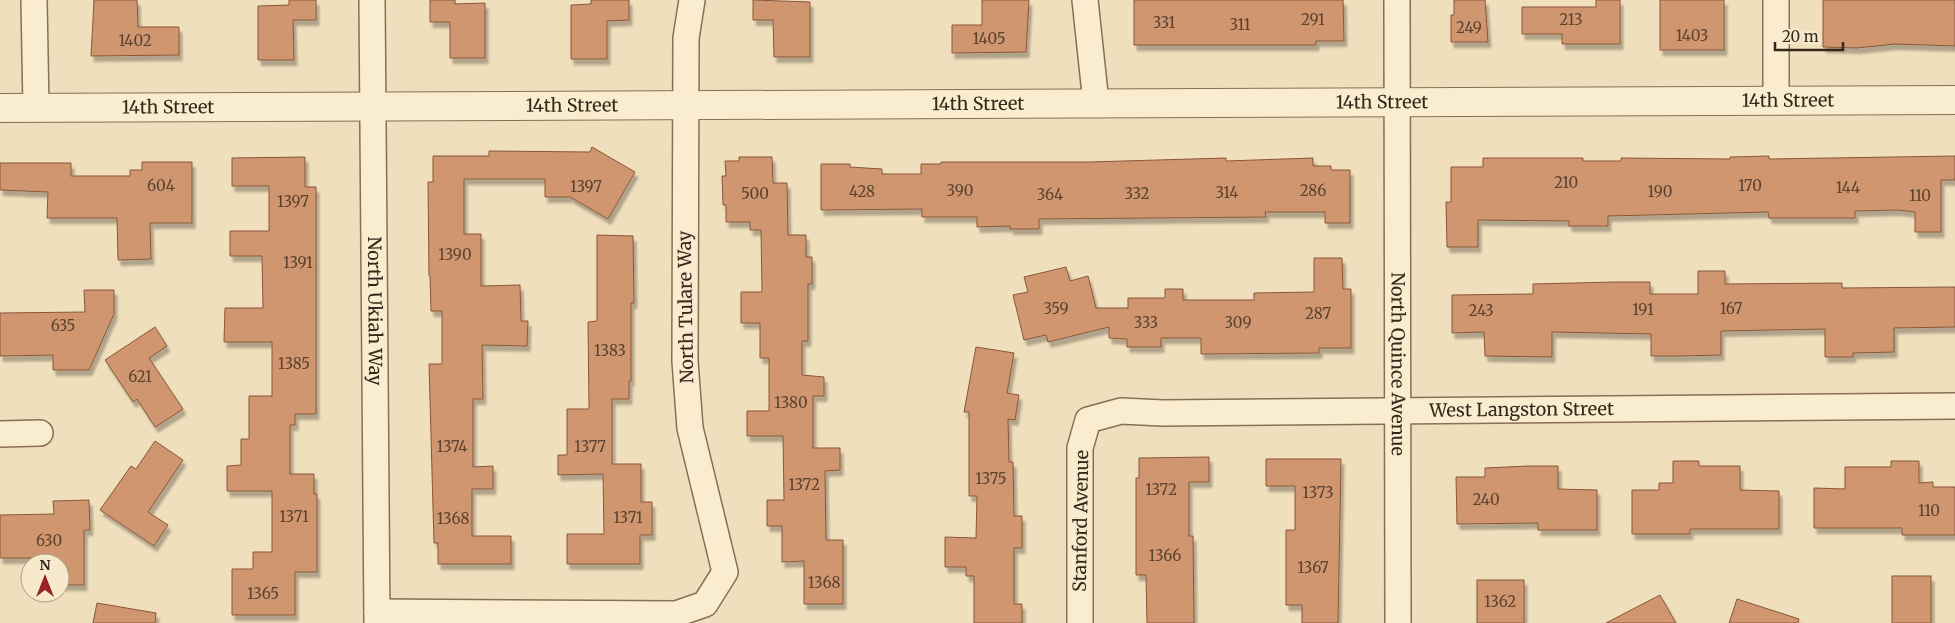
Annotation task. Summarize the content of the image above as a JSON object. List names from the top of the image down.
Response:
{
  "streets": {
    "street": [
      "14th Street",
      "North Tulare Way",
      "North Ukiah Way",
      "North Quince Avenue",
      "West Langston Street",
      "Stanford Avenue"
    ]
  },
  "crossings": [
    ["14th Street", "North Tulare Way"],
    ["14th Street", "North Ukiah Way"],
    ["14th Street", "North Quince Avenue"],
    ["North Tulare Way", "North Ukiah Way"],
    ["North Quince Avenue", "West Langston Street"],
    ["West Langston Street", "Stanford Avenue"]
  ],
  "house_numbers": [
    "291",
    "213",
    "331",
    "311",
    "249",
    "1403",
    "1405",
    "1402",
    "210",
    "604",
    "170",
    "1397",
    "144",
    "390",
    "286",
    "428",
    "190",
    "314",
    "500",
    "332",
    "364",
    "110",
    "1397",
    "1390",
    "1391",
    "359",
    "167",
    "191",
    "243",
    "287",
    "333",
    "309",
    "635",
    "1383",
    "1385",
    "621",
    "1380",
    "1374",
    "1377",
    "1375",
    "1372",
    "1372",
    "1373",
    "240",
    "110",
    "1371",
    "1371",
    "1368",
    "630",
    "1366",
    "1367",
    "1368",
    "1365",
    "1362"
  ],
  "scale_bar": "20 m",
  "north": "top"
}
